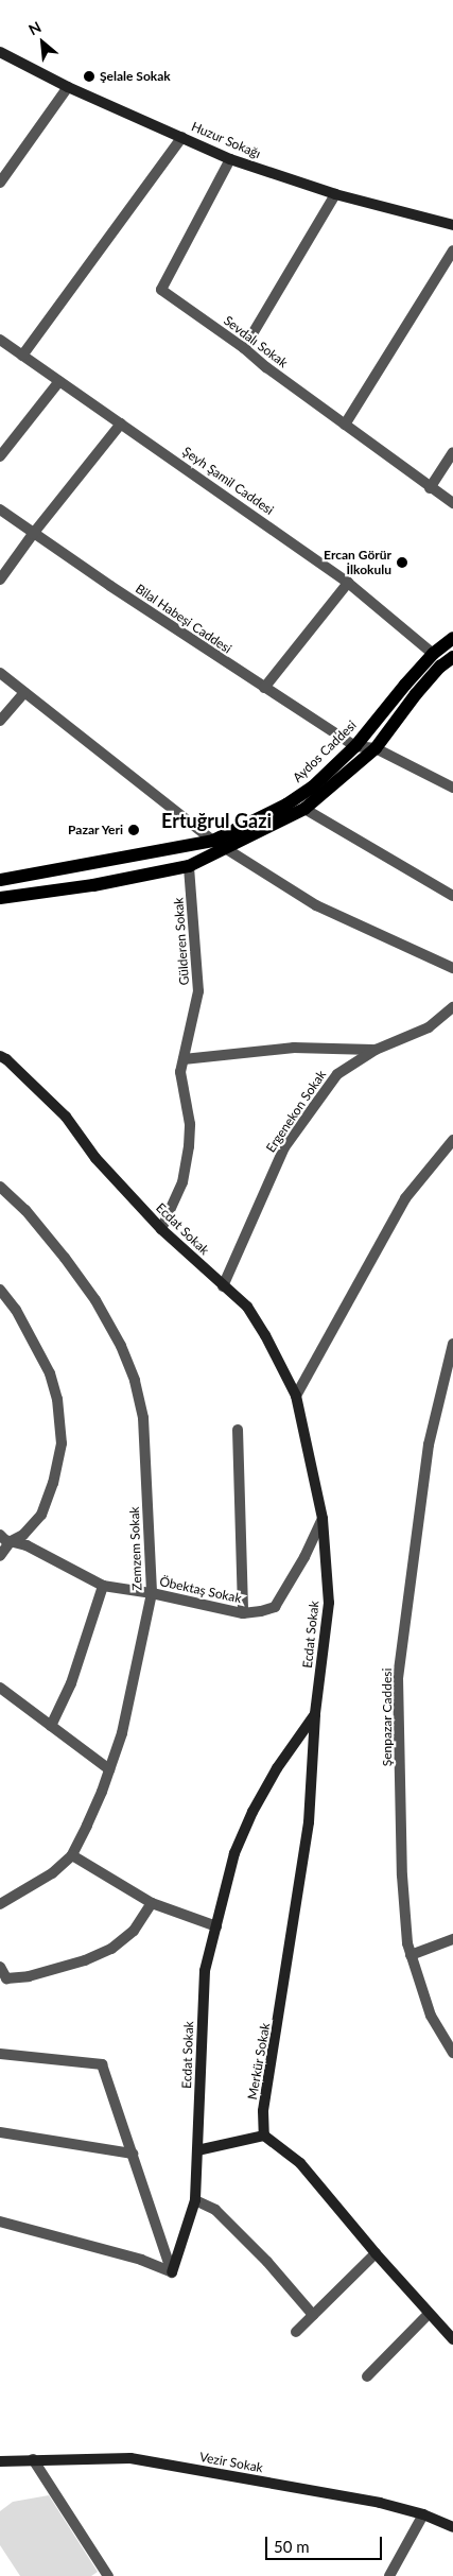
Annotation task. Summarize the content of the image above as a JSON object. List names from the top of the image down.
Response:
{
  "streets": {
    "main road": ["Aydos Caddesi"],
    "street": [
      "Huzur Sokağı",
      "Sevdalı Sokak",
      "Şeyh Şamil Caddesi",
      "Bilal Habeşi Caddesi",
      "Gülderen Sokak",
      "Ergenekon Sokak",
      "Ecdat Sokak",
      "Zemzem Sokak",
      "Öbektaş Sokak",
      "Şenpazar Caddesi",
      "Merkür Sokak",
      "Vezir Sokak"
    ]
  },
  "crossings": [
    ["Huzur Sokağı", "Sevdalı Sokak"],
    ["Şeyh Şamil Caddesi", "Aydos Caddesi"],
    ["Bilal Habeşi Caddesi", "Aydos Caddesi"],
    ["Gülderen Sokak", "Ecdat Sokak"],
    ["Ergenekon Sokak", "Ecdat Sokak"],
    ["Ecdat Sokak", "Öbektaş Sokak"],
    ["Ecdat Sokak", "Merkür Sokak"],
    ["Zemzem Sokak", "Öbektaş Sokak"]
  ],
  "districts": ["Ertuğrul Gazi"],
  "places": ["Şelale Sokak", "Ercan Görür İlkokulu", "Pazar Yeri"],
  "scale_bar": "50 m",
  "north": "top left"
}
